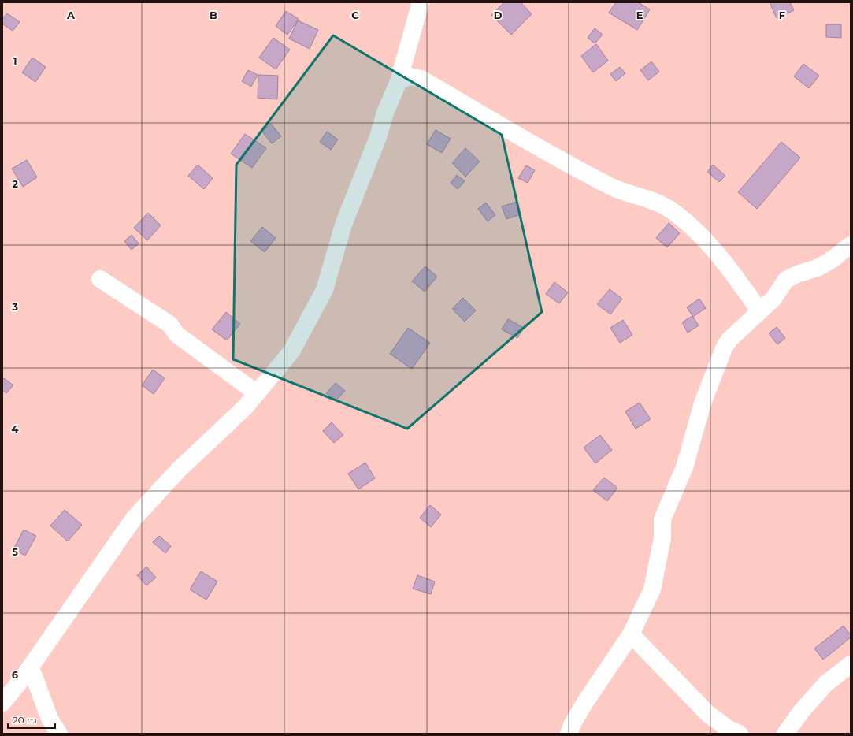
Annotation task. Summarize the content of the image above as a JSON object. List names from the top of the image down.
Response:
{
  "scale_bar": "20 m",
  "grid": {
    "columns": [
      "A",
      "B",
      "C",
      "D",
      "E",
      "F"
    ],
    "rows": [
      "1",
      "2",
      "3",
      "4",
      "5",
      "6"
    ]
  }
}
